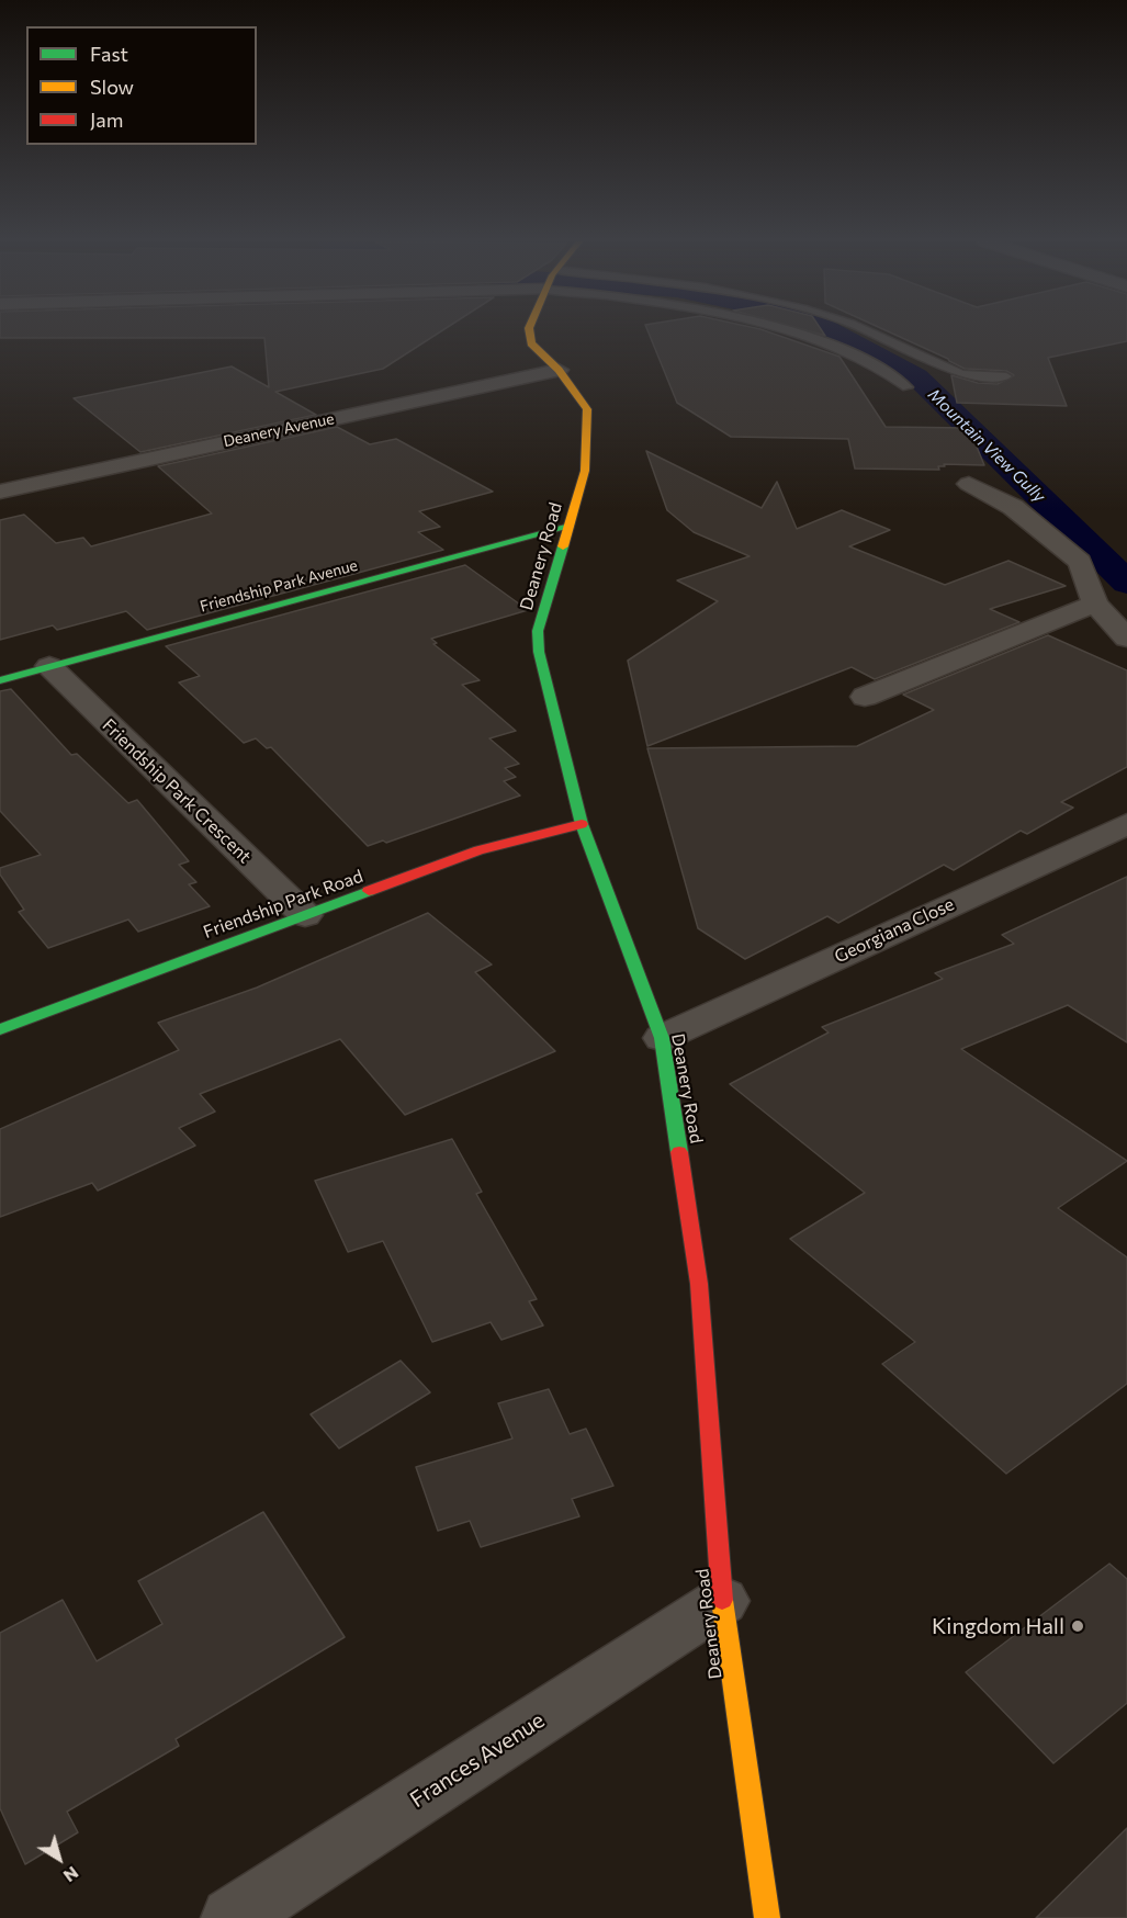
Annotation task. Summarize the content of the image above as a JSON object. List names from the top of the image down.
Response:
{
  "streets": {
    "street": [
      "Deanery Avenue",
      "Deanery Road",
      "Friendship Park Avenue",
      "Friendship Park Crescent",
      "Friendship Park Road",
      "Georgiana Close",
      "Frances Avenue"
    ]
  },
  "crossings": [
    ["Deanery Avenue", "Deanery Road"],
    ["Deanery Road", "Friendship Park Avenue"],
    ["Deanery Road", "Friendship Park Road"],
    ["Deanery Road", "Georgiana Close"],
    ["Deanery Road", "Frances Avenue"],
    ["Friendship Park Avenue", "Friendship Park Crescent"],
    ["Friendship Park Crescent", "Friendship Park Road"]
  ],
  "water": ["Mountain View Gully"],
  "places": ["Kingdom Hall"],
  "legend": ["Fast", "Slow", "Jam"],
  "north": "bottom right"
}
